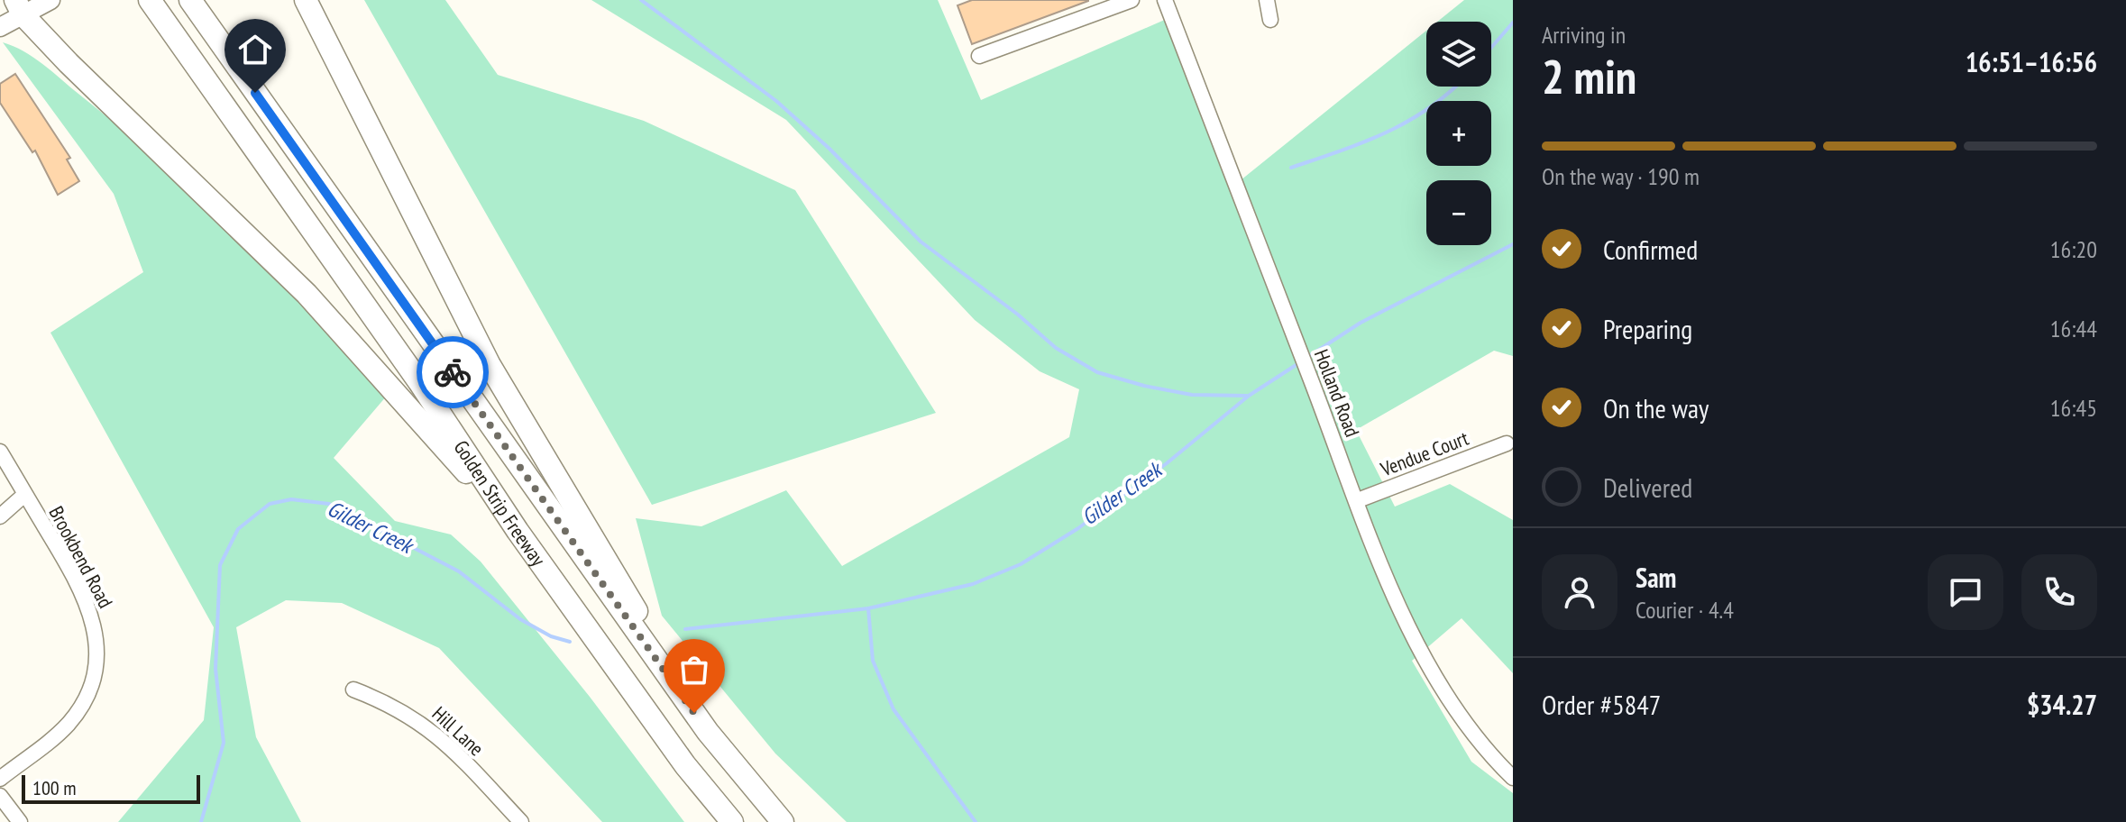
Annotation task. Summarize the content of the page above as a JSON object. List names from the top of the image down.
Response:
{
  "streets": {
    "highway": ["Golden Strip Freeway"],
    "street": [
      "Holland Road",
      "Vendue Court",
      "Brookbend Road",
      "Hill Lane"
    ]
  },
  "crossings": [
    ["Holland Road", "Vendue Court"]
  ],
  "water": ["Gilder Creek"],
  "scale_bar": "100 m",
  "page": {
    "heading": ["2 min", "Arriving in", "16:51–16:56"],
    "panel": [
      "Sam",
      "Courier · 4.4",
      "Order #5847",
      "$34.27"
    ],
    "map_buttons": ["+", "−"],
    "bar": "On the way · 190 m",
    "list": [
      ["Confirmed", "16:20"],
      ["Preparing", "16:44"],
      ["On the way", "16:45"],
      "Delivered"
    ],
    "scale": "100 m"
  }
}
